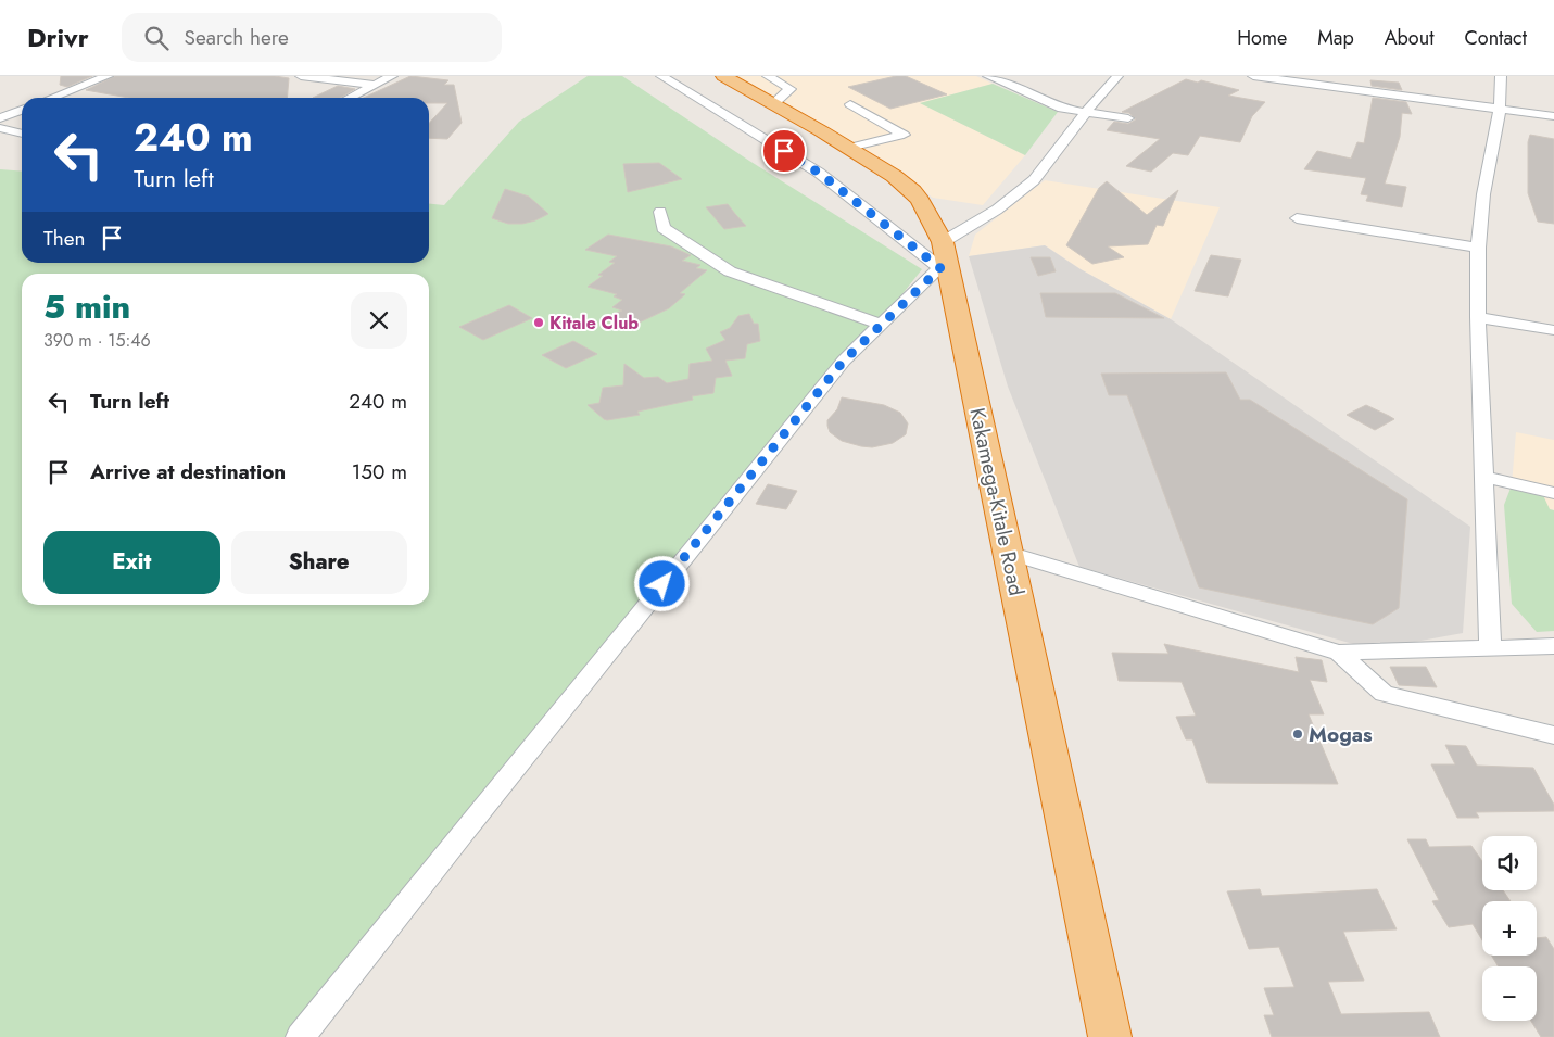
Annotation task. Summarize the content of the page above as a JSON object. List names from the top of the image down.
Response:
{
  "streets": {
    "highway": ["Kakamega-Kitale Road"]
  },
  "places": ["Kitale Club", "Mogas"],
  "page": {
    "header": "Drivr",
    "search": "Search here",
    "nav": [
      "Home",
      "Map",
      "About",
      "Contact"
    ],
    "turn": ["240 m", "Turn left"],
    "then": "Then",
    "heading": ["5 min", "390 m · 15:46"],
    "list": [
      {
        "name": "Turn left",
        "value": "240 m"
      },
      {
        "name": "Arrive at destination",
        "value": "150 m"
      }
    ],
    "buttons": ["Exit", "Share"],
    "map_buttons": ["+", "−"]
  }
}
